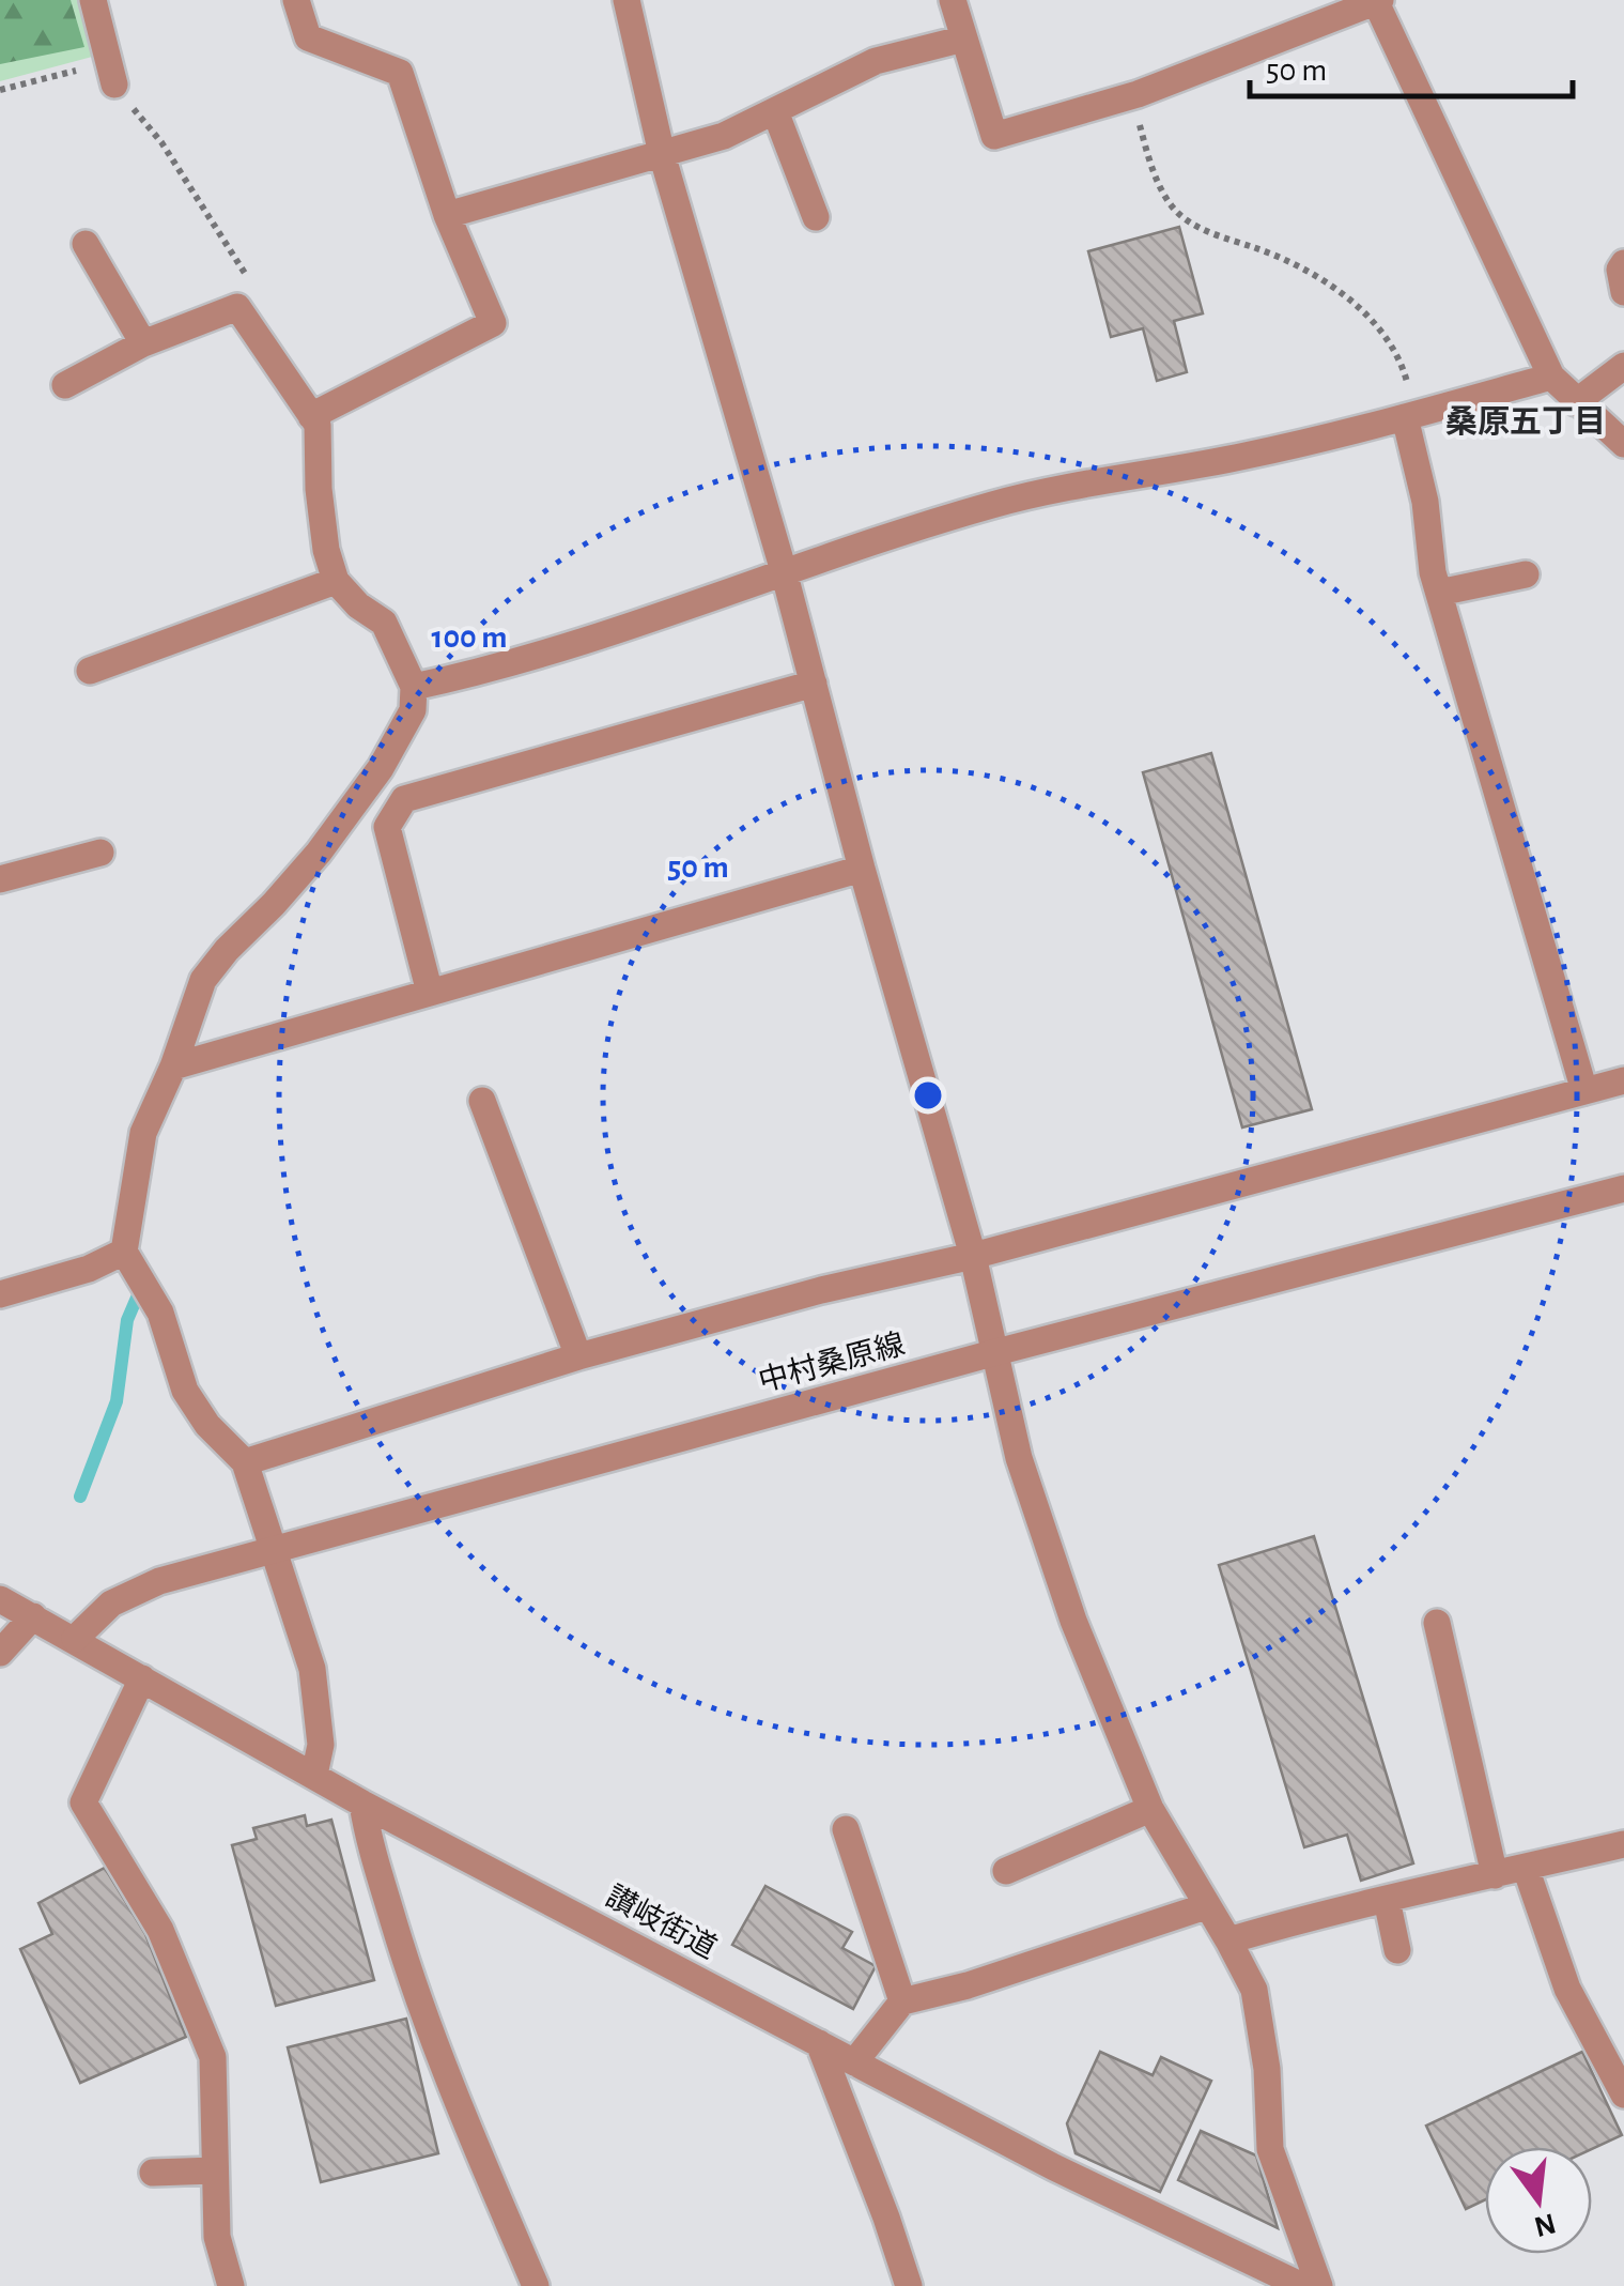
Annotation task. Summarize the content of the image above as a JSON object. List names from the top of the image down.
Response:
{
  "streets": {
    "street": ["中村桑原線", "讃岐街道"]
  },
  "crossings": [
    ["中村桑原線", "讃岐街道"]
  ],
  "districts": ["桑原五丁目"],
  "scale_bar": "50 m",
  "north": "bottom",
  "rings": ["100 m", "50 m"]
}
